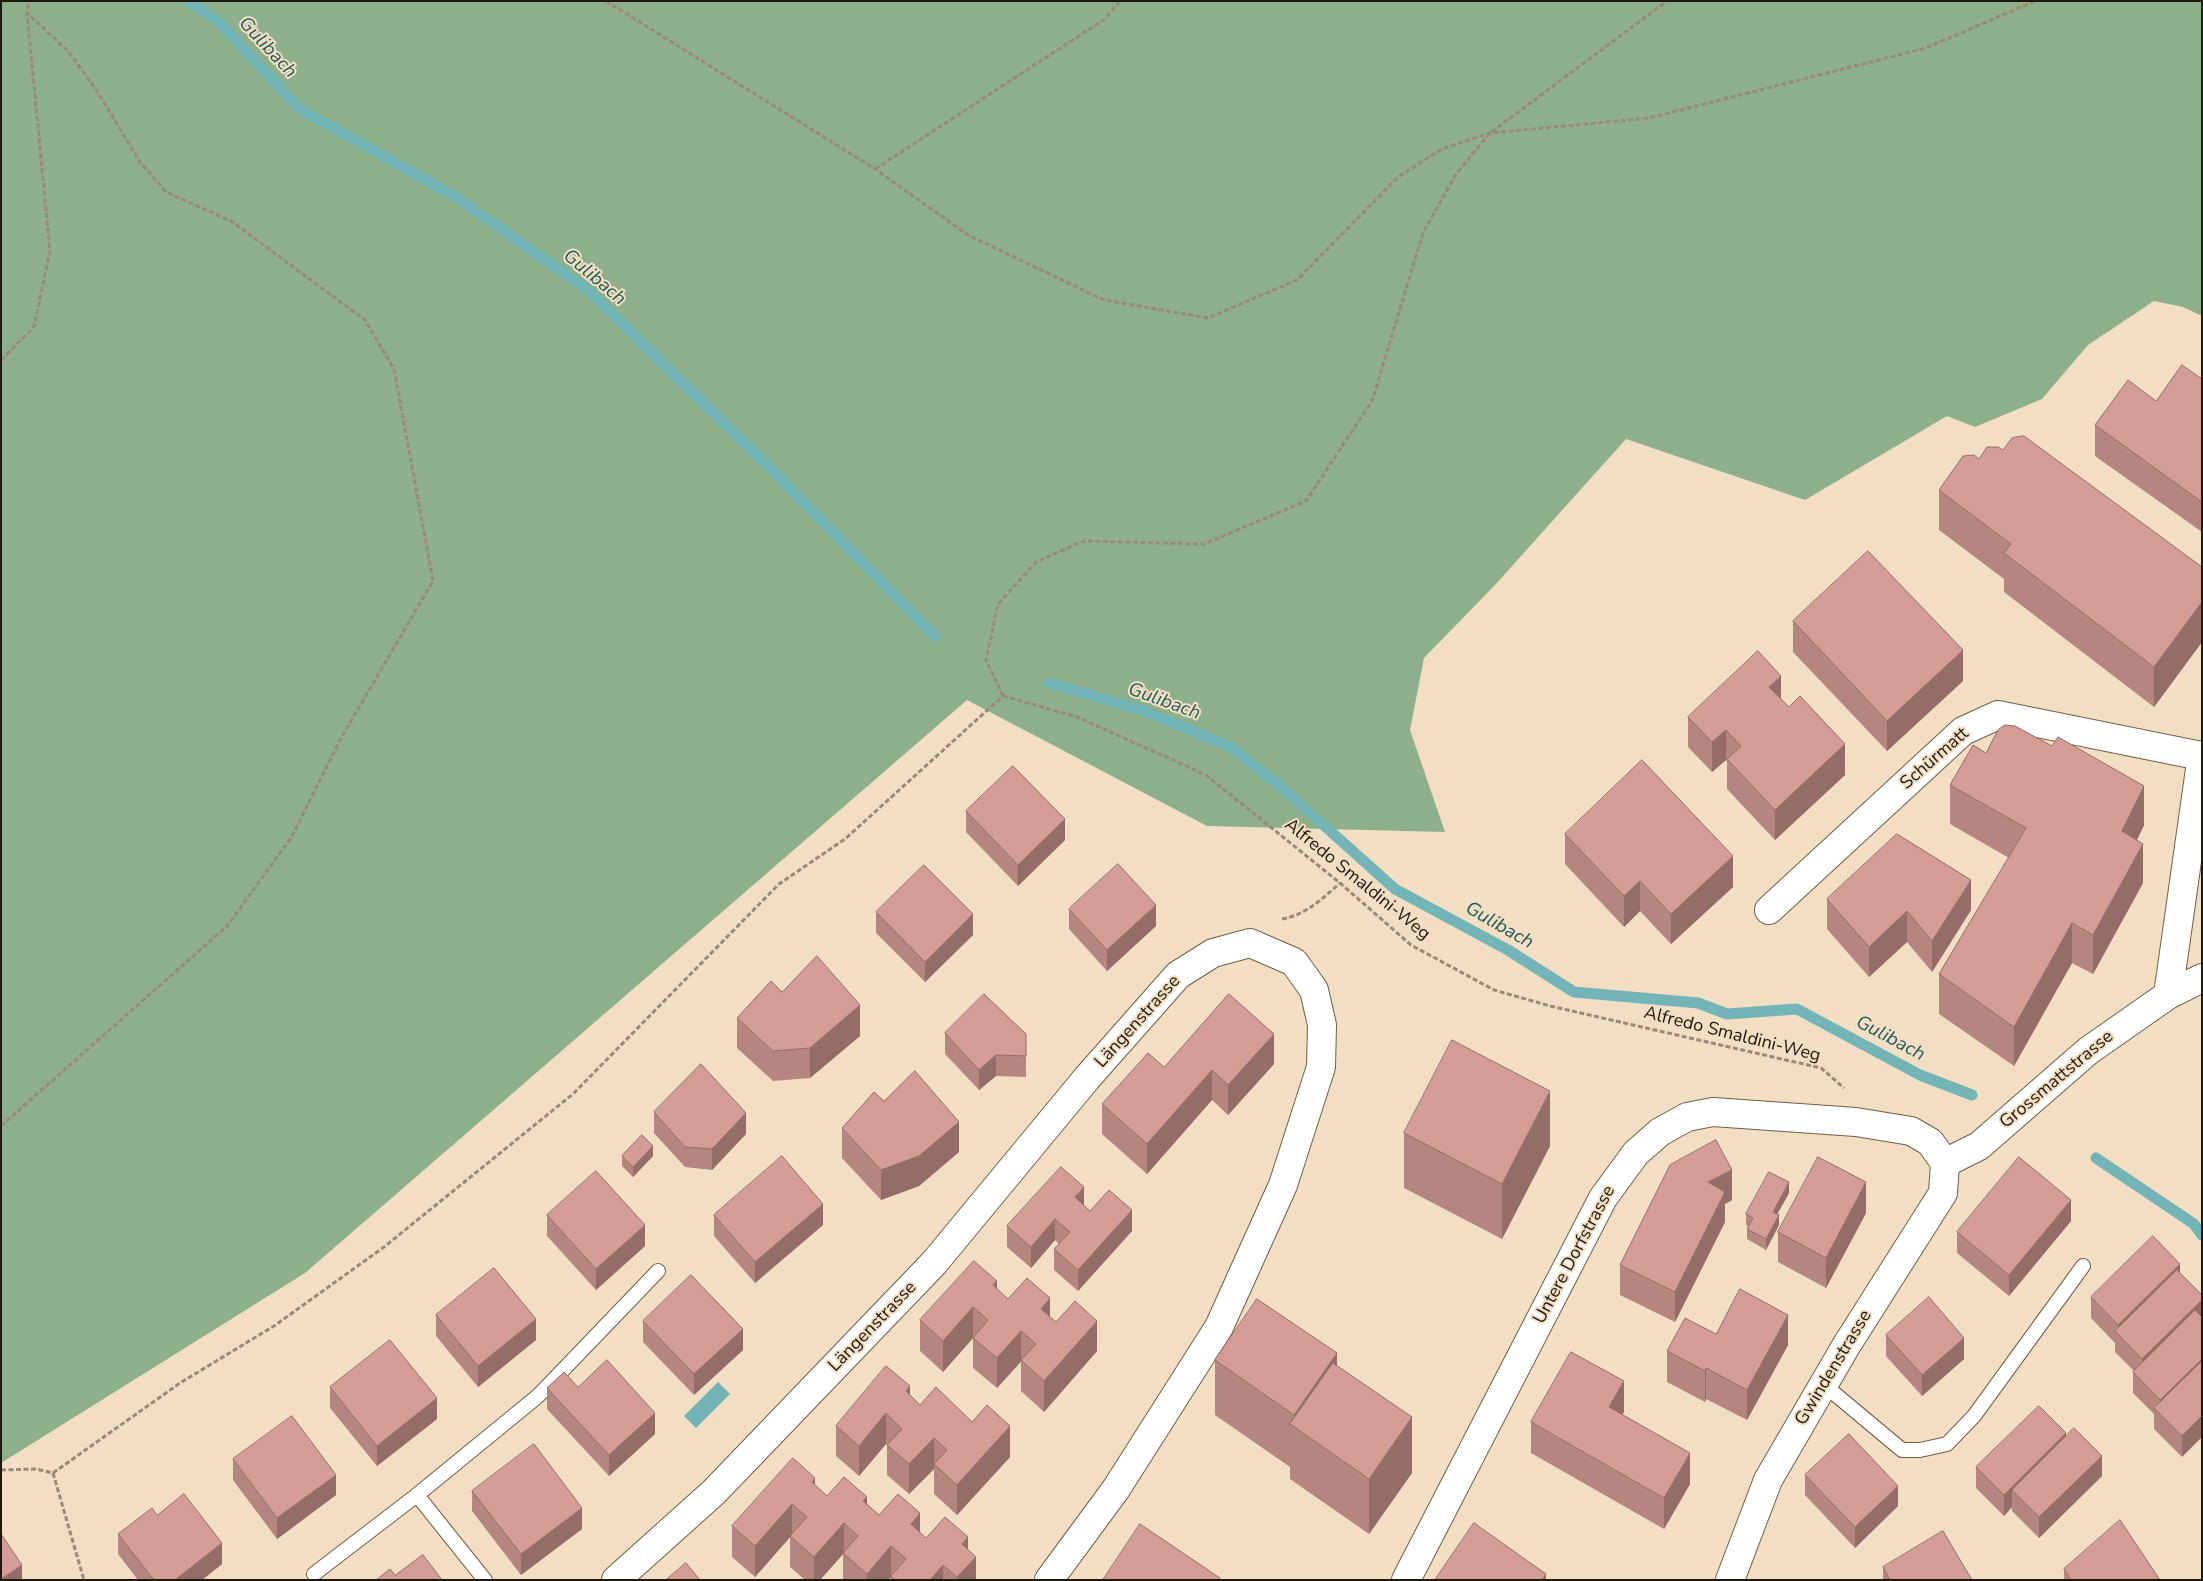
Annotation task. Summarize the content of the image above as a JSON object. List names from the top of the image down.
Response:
{
  "streets": {
    "street": [
      "Schürmatt",
      "Längenstrasse",
      "Grossmattstrasse",
      "Untere Dorfstrasse",
      "Gwindenstrasse"
    ],
    "path": ["Alfredo Smaldini-Weg"]
  },
  "crossings": [
    ["Alfredo Smaldini-Weg", "Untere Dorfstrasse"],
    ["Grossmattstrasse", "Untere Dorfstrasse"],
    ["Grossmattstrasse", "Gwindenstrasse"],
    ["Untere Dorfstrasse", "Gwindenstrasse"]
  ],
  "water": ["Gulibach"]
}
